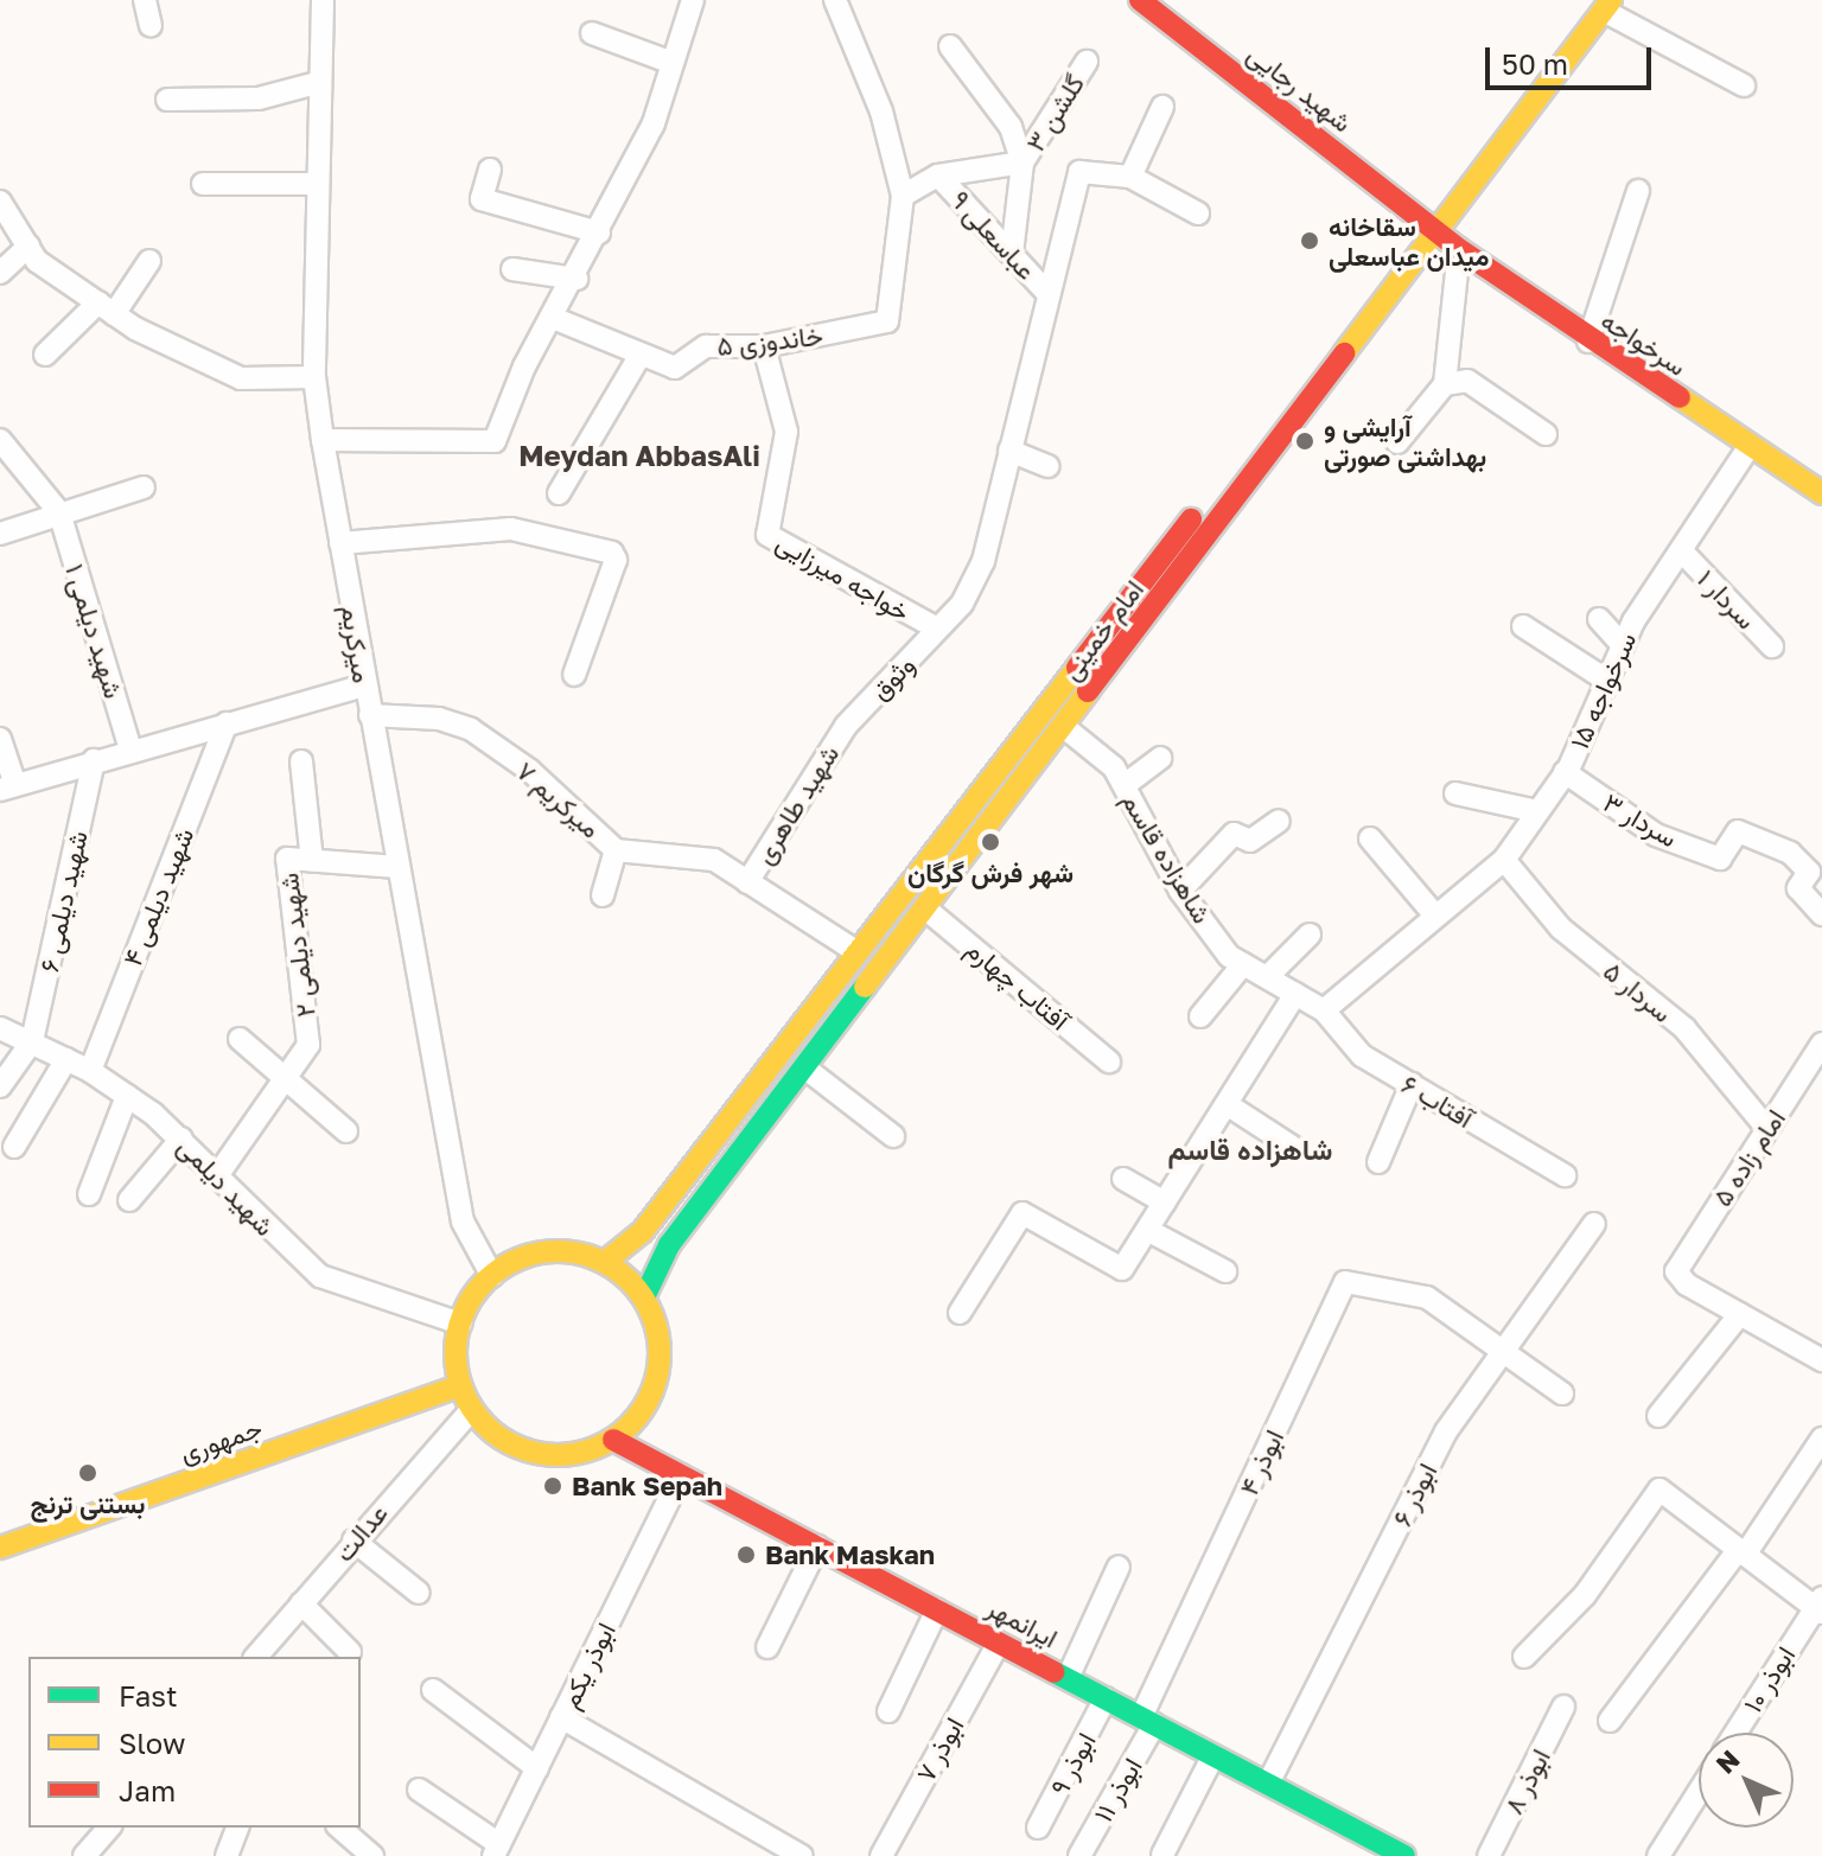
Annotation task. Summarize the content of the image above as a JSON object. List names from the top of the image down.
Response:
{
  "streets": {
    "main road": [
      "شهید رجایی",
      "سرخواجه",
      "امام خمینی",
      "جمهوری",
      "ایرانمهر"
    ],
    "street": [
      "۳ گلشن",
      "۹ عباسعلی",
      "خاندوزی ۵",
      "خواجه میرزایی",
      "۱ سردار",
      "شهید دیلمی ۱",
      "میرکریم",
      "وثوق",
      "سرخواجه ۱۵",
      "۷ میرکریم",
      "شهید طاهری",
      "۳ سردار",
      "شاهزاده قاسم",
      "۴ شهید دیلمی",
      "۶ شهید دیلمی",
      "۲ شهید دیلمی",
      "آفتاب چهارم",
      "۵ سردار",
      "آفتاب ۶",
      "۵ امام زاده",
      "شهید دیلمی",
      "ابوذر ۴",
      "ابوذر ۶",
      "عدالت",
      "ابوذر یکم",
      "ابوذر ۱۰",
      "۷ ابوذر",
      "۹ ابوذر",
      "۸ ابوذر",
      "ابوذر ۱۱"
    ]
  },
  "crossings": [
    ["شهید رجایی", "سرخواجه"],
    ["شهید رجایی", "امام خمینی"],
    ["۹ عباسعلی", "وثوق"],
    ["خاندوزی ۵", "خواجه میرزایی"],
    ["سرخواجه", "امام خمینی"],
    ["سرخواجه", "سرخواجه ۱۵"],
    ["خواجه میرزایی", "وثوق"],
    ["۱ سردار", "سرخواجه ۱۵"],
    ["امام خمینی", "میرکریم"],
    ["امام خمینی", "۷ میرکریم"],
    ["امام خمینی", "شاهزاده قاسم"],
    ["امام خمینی", "آفتاب چهارم"],
    ["امام خمینی", "شهید دیلمی"],
    ["امام خمینی", "جمهوری"],
    ["امام خمینی", "عدالت"],
    ["امام خمینی", "ایرانمهر"],
    ["میرکریم", "۷ میرکریم"],
    ["میرکریم", "شهید دیلمی"],
    ["میرکریم", "جمهوری"],
    ["میرکریم", "عدالت"],
    ["میرکریم", "ایرانمهر"],
    ["وثوق", "شهید طاهری"],
    ["سرخواجه ۱۵", "۳ سردار"],
    ["سرخواجه ۱۵", "شاهزاده قاسم"],
    ["سرخواجه ۱۵", "۵ سردار"],
    ["سرخواجه ۱۵", "آفتاب ۶"],
    ["۷ میرکریم", "شهید طاهری"],
    ["شاهزاده قاسم", "آفتاب ۶"],
    ["۴ شهید دیلمی", "شهید دیلمی"],
    ["۶ شهید دیلمی", "شهید دیلمی"],
    ["۲ شهید دیلمی", "شهید دیلمی"],
    ["۵ سردار", "۵ امام زاده"],
    ["شهید دیلمی", "جمهوری"],
    ["شهید دیلمی", "عدالت"],
    ["شهید دیلمی", "ایرانمهر"],
    ["جمهوری", "عدالت"],
    ["جمهوری", "ایرانمهر"],
    ["ابوذر ۴", "ابوذر ۶"],
    ["ابوذر ۴", "ایرانمهر"],
    ["ابوذر ۴", "ابوذر ۱۱"],
    ["ابوذر ۶", "ایرانمهر"],
    ["عدالت", "ایرانمهر"],
    ["ایرانمهر", "ابوذر یکم"],
    ["ایرانمهر", "۷ ابوذر"],
    ["ایرانمهر", "۹ ابوذر"],
    ["ایرانمهر", "ابوذر ۱۱"]
  ],
  "districts": ["Meydan AbbasAli", "شاهزاده قاسم"],
  "places": [
    "سقاخانه میدان عباسعلی",
    "آرایشی و بهداشتی صورتی",
    "شهر فرش گرگان",
    "بستنی ترنج",
    "Bank Sepah",
    "Bank Maskan"
  ],
  "legend": ["Fast", "Slow", "Jam"],
  "scale_bar": "50 m",
  "north": "top left"
}
